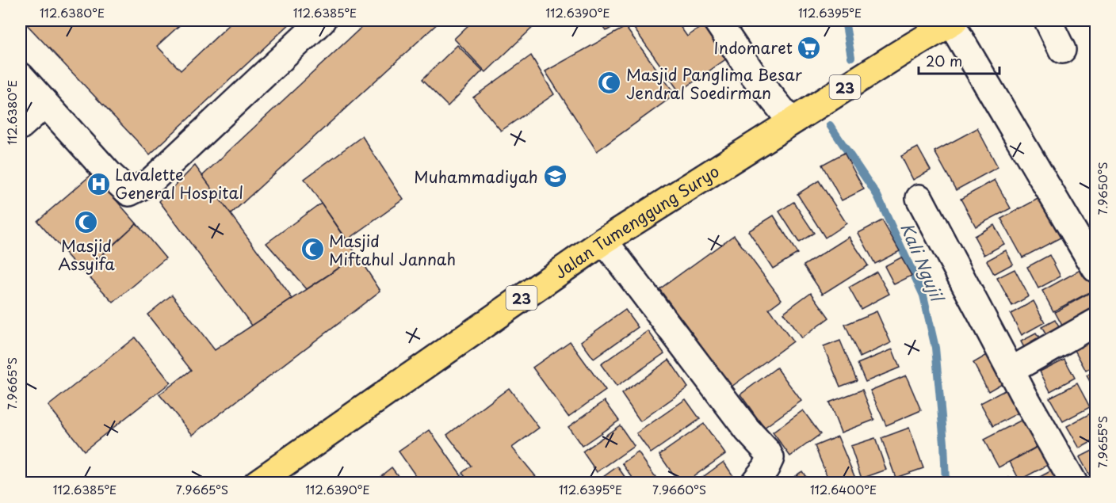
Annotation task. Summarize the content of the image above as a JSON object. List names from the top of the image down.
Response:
{
  "streets": {
    "highway": ["23", "Jalan Tumenggung Suryo"]
  },
  "water": ["Kali Ngujil"],
  "places": {
    "supermarket": ["Indomaret"],
    "mosque": ["Masjid Panglima Besar Jendral Soedirman", "Masjid Assyifa", "Masjid Miftahul Jannah"],
    "school or university": ["Muhammadiyah"],
    "hospital": ["Lavalette General Hospital"]
  },
  "scale_bar": "20 m",
  "coordinates": [
    "112.6380°E",
    "112.6385°E",
    "112.6390°E",
    "112.6395°E",
    "7.9650°S",
    "7.9665°S",
    "7.9655°S",
    "7.9660°S",
    "112.6400°E"
  ]
}
